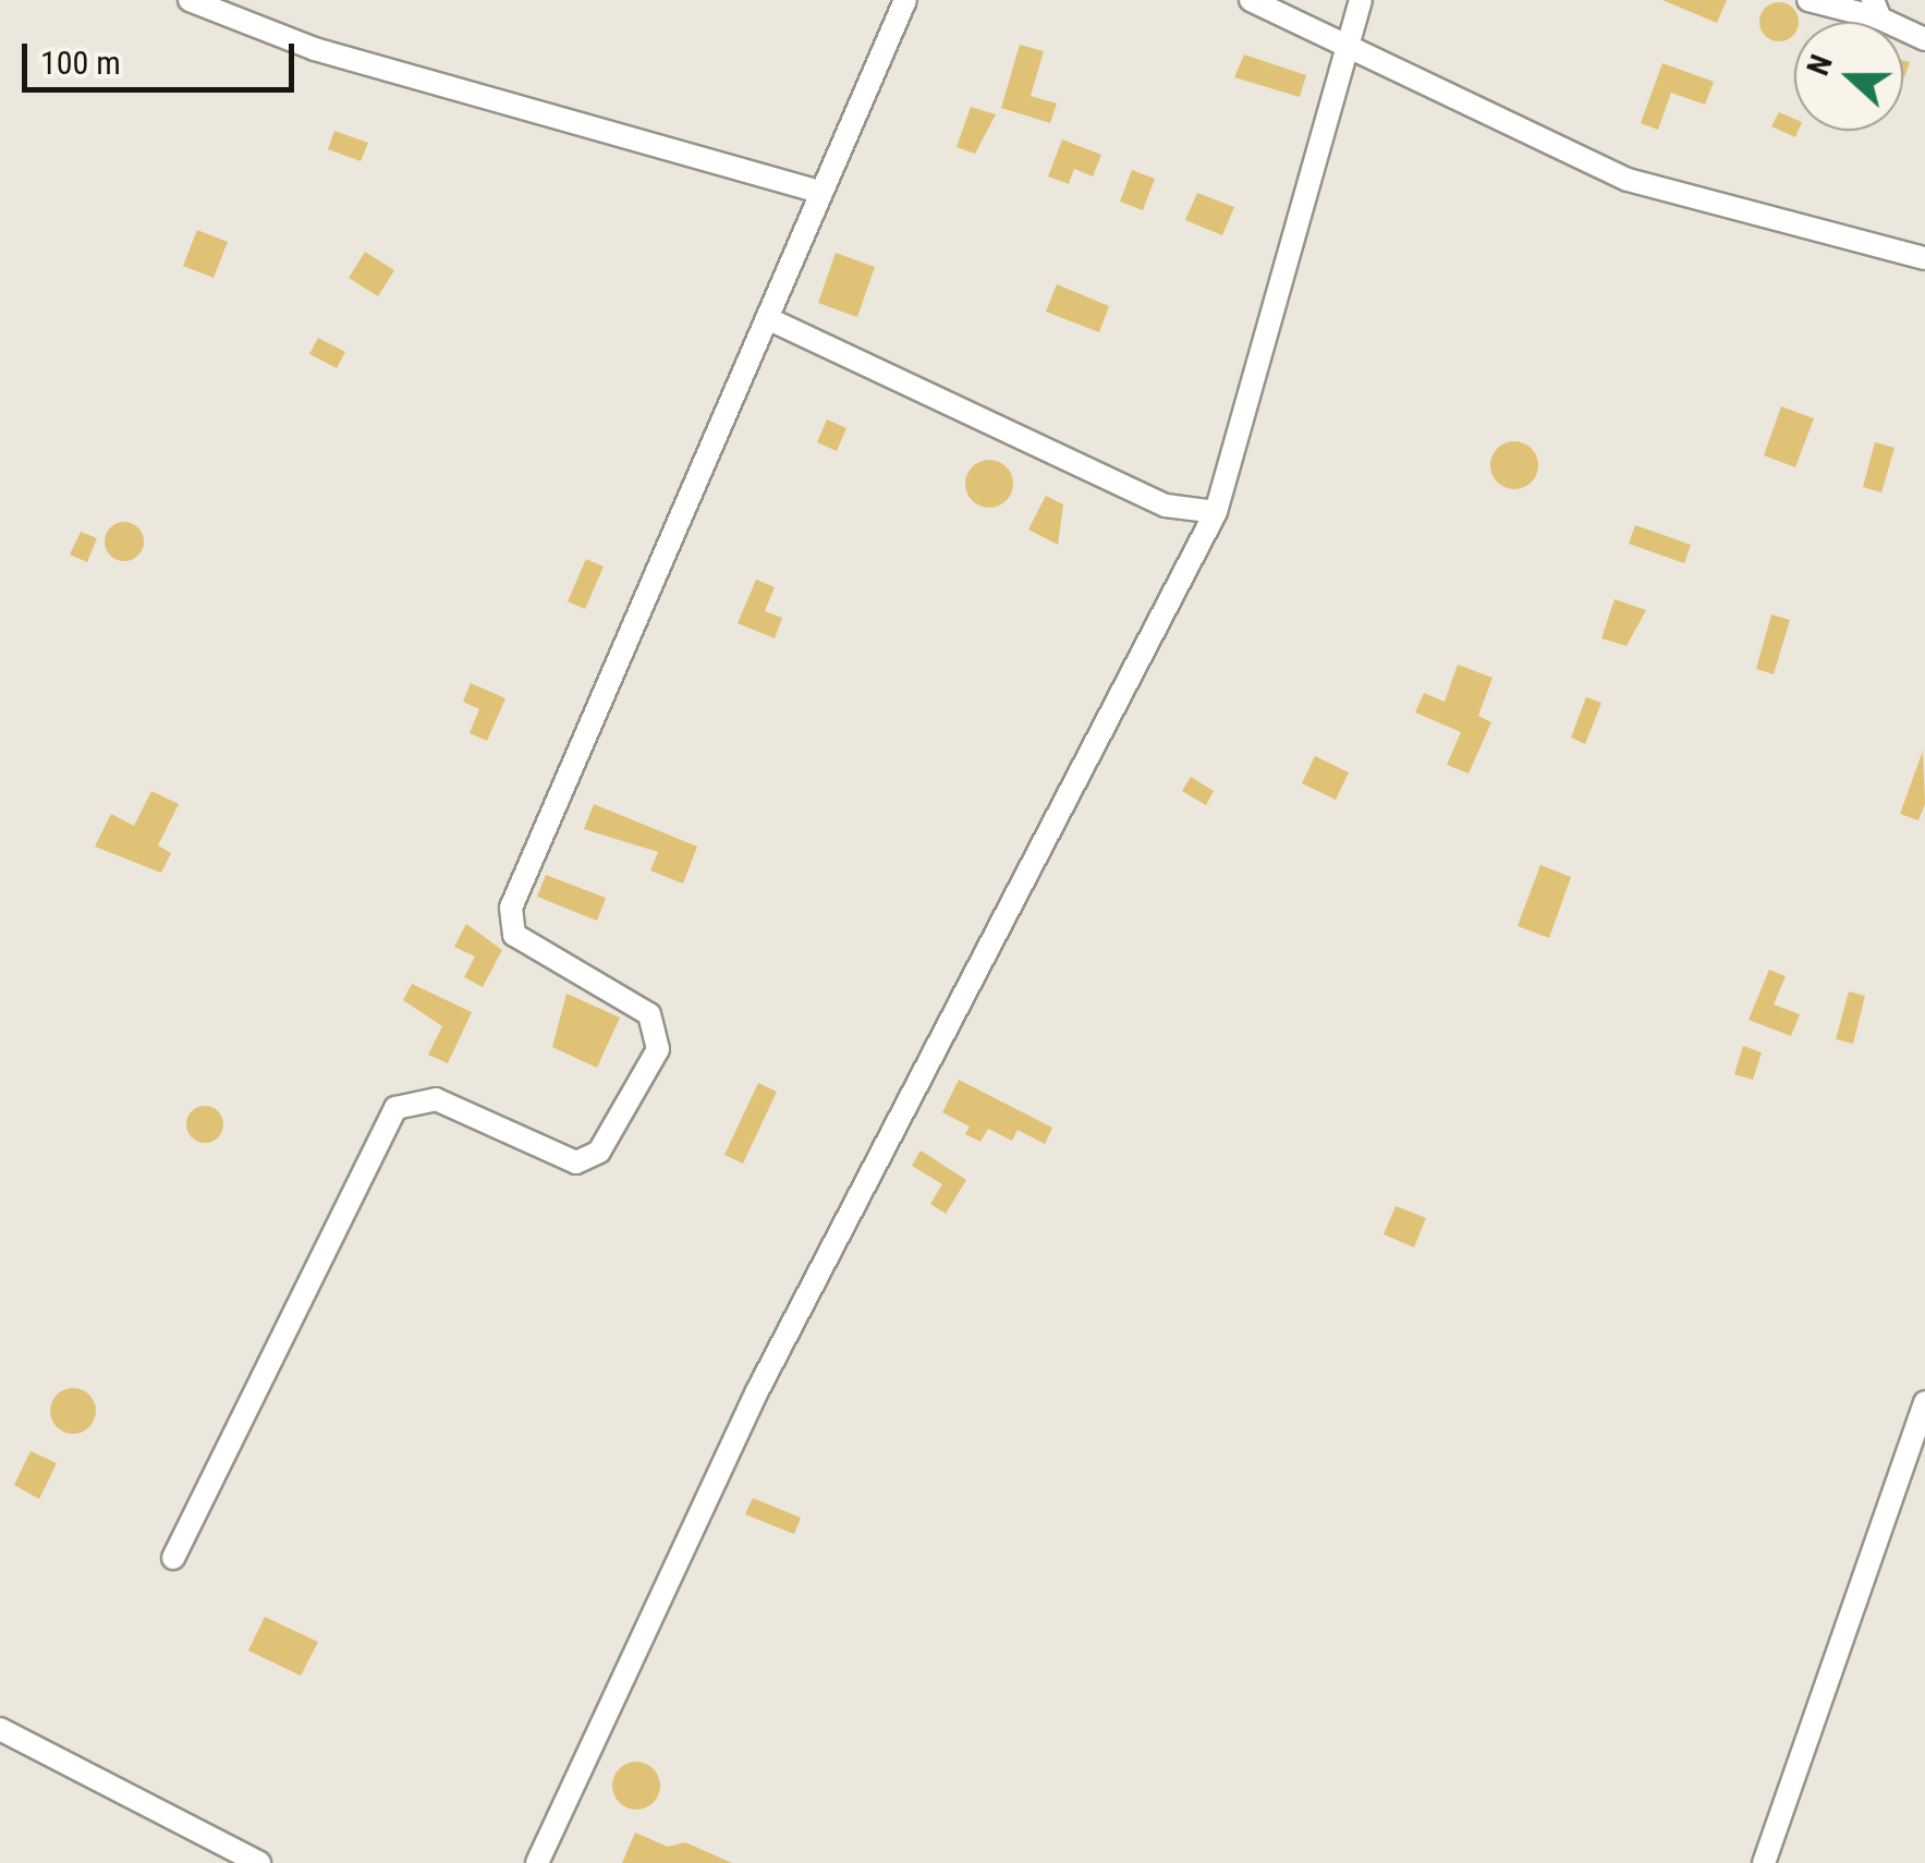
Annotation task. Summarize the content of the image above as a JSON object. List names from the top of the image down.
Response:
{
  "scale_bar": "100 m",
  "north": "left"
}
